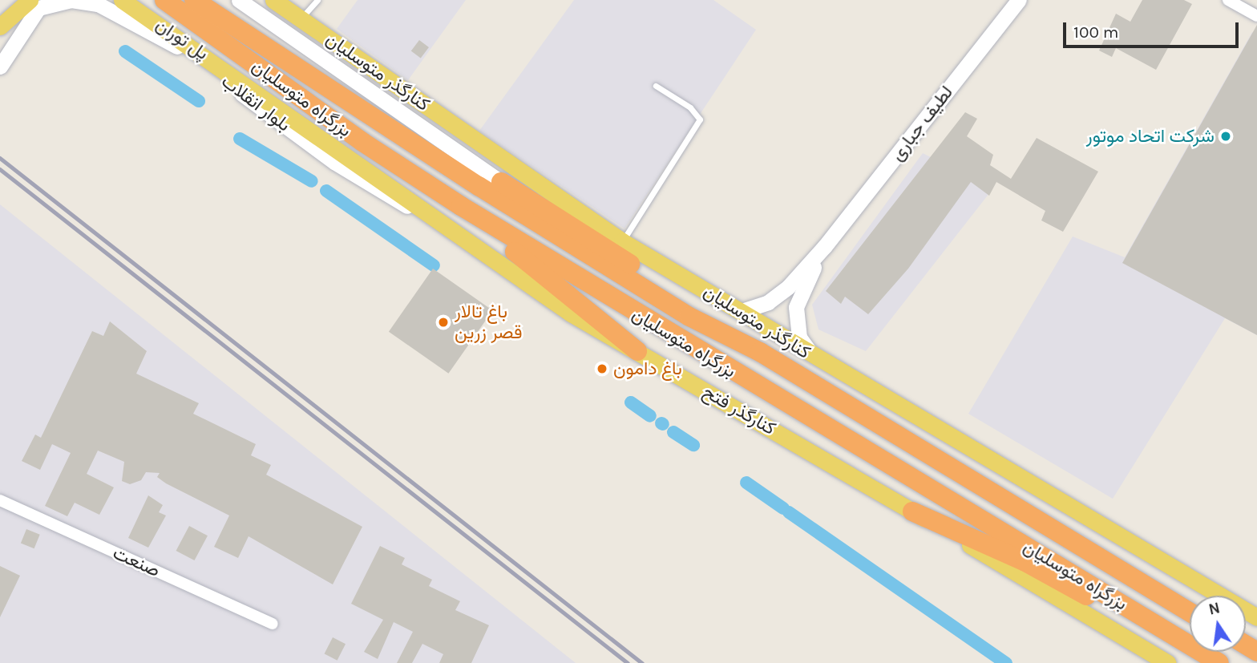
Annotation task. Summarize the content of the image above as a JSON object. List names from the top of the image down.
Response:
{
  "streets": {
    "highway": ["بزرگراه متوسلیان"],
    "main road": [
      "پل توران",
      "کنارگذر متوسلیان",
      "بلوار انقلاب",
      "لطیف جباری",
      "کنارگذر فتح"
    ],
    "street": ["صنعت"]
  },
  "crossings": [
    ["پل توران", "کنارگذر فتح"],
    ["بلوار انقلاب", "کنارگذر فتح"]
  ],
  "places": ["شرکت اتحاد موتور", "باغ تالار قصر زرین", "باغ دامون"],
  "scale_bar": "100 m",
  "north": "top"
}
